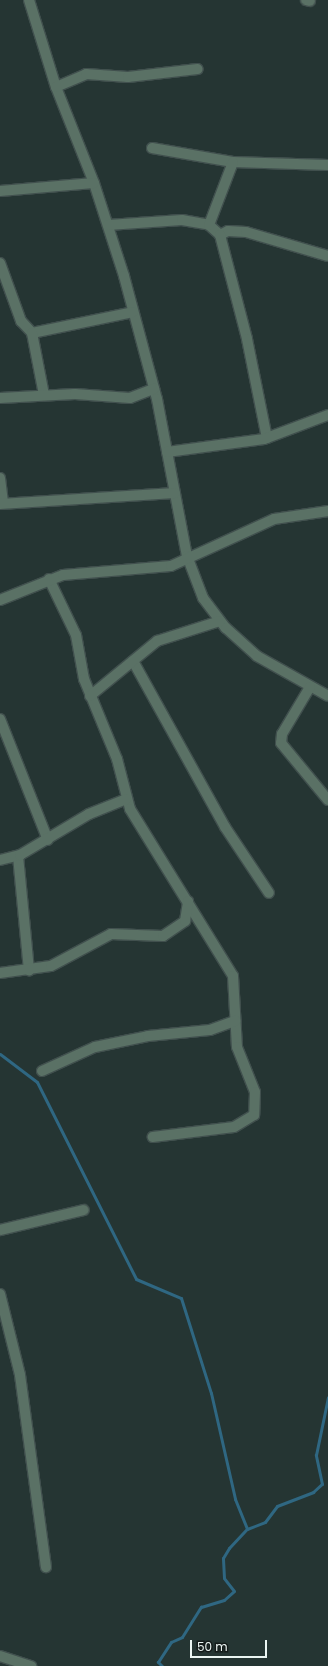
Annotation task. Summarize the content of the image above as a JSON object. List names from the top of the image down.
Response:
{
  "scale_bar": "50 m"
}
